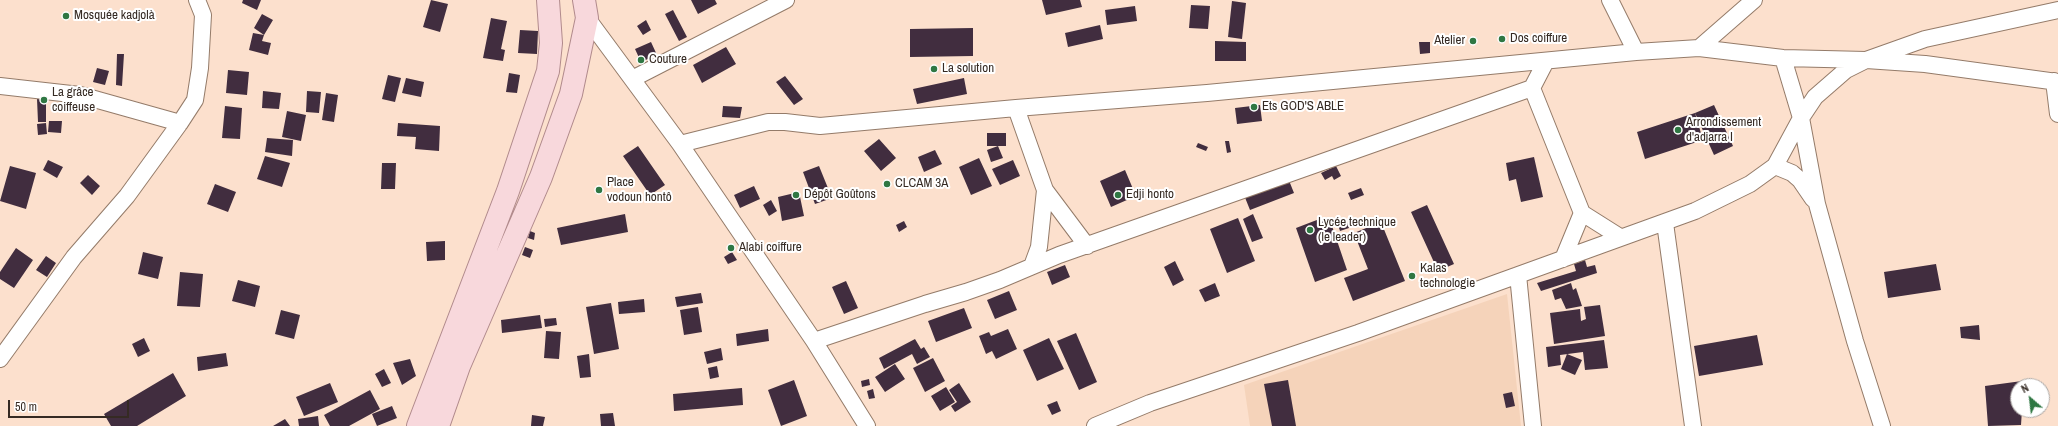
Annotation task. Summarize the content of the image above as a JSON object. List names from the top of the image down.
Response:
{
  "places": [
    "Mosquée kadjolà",
    "Dos coiffure",
    "Atelier",
    "Couture",
    "La solution",
    "La grâce coiffeuse",
    "Ets GOD'S ABLE",
    "Arrondissement d'adjarra I",
    "CLCAM 3A",
    "Place vodoun hontô",
    "Dépôt Goûtons",
    "Edji honto",
    "Lycée technique (le leader)",
    "Alabi coiffure",
    "Kalas technologie"
  ],
  "scale_bar": "50 m",
  "north": "top left"
}
